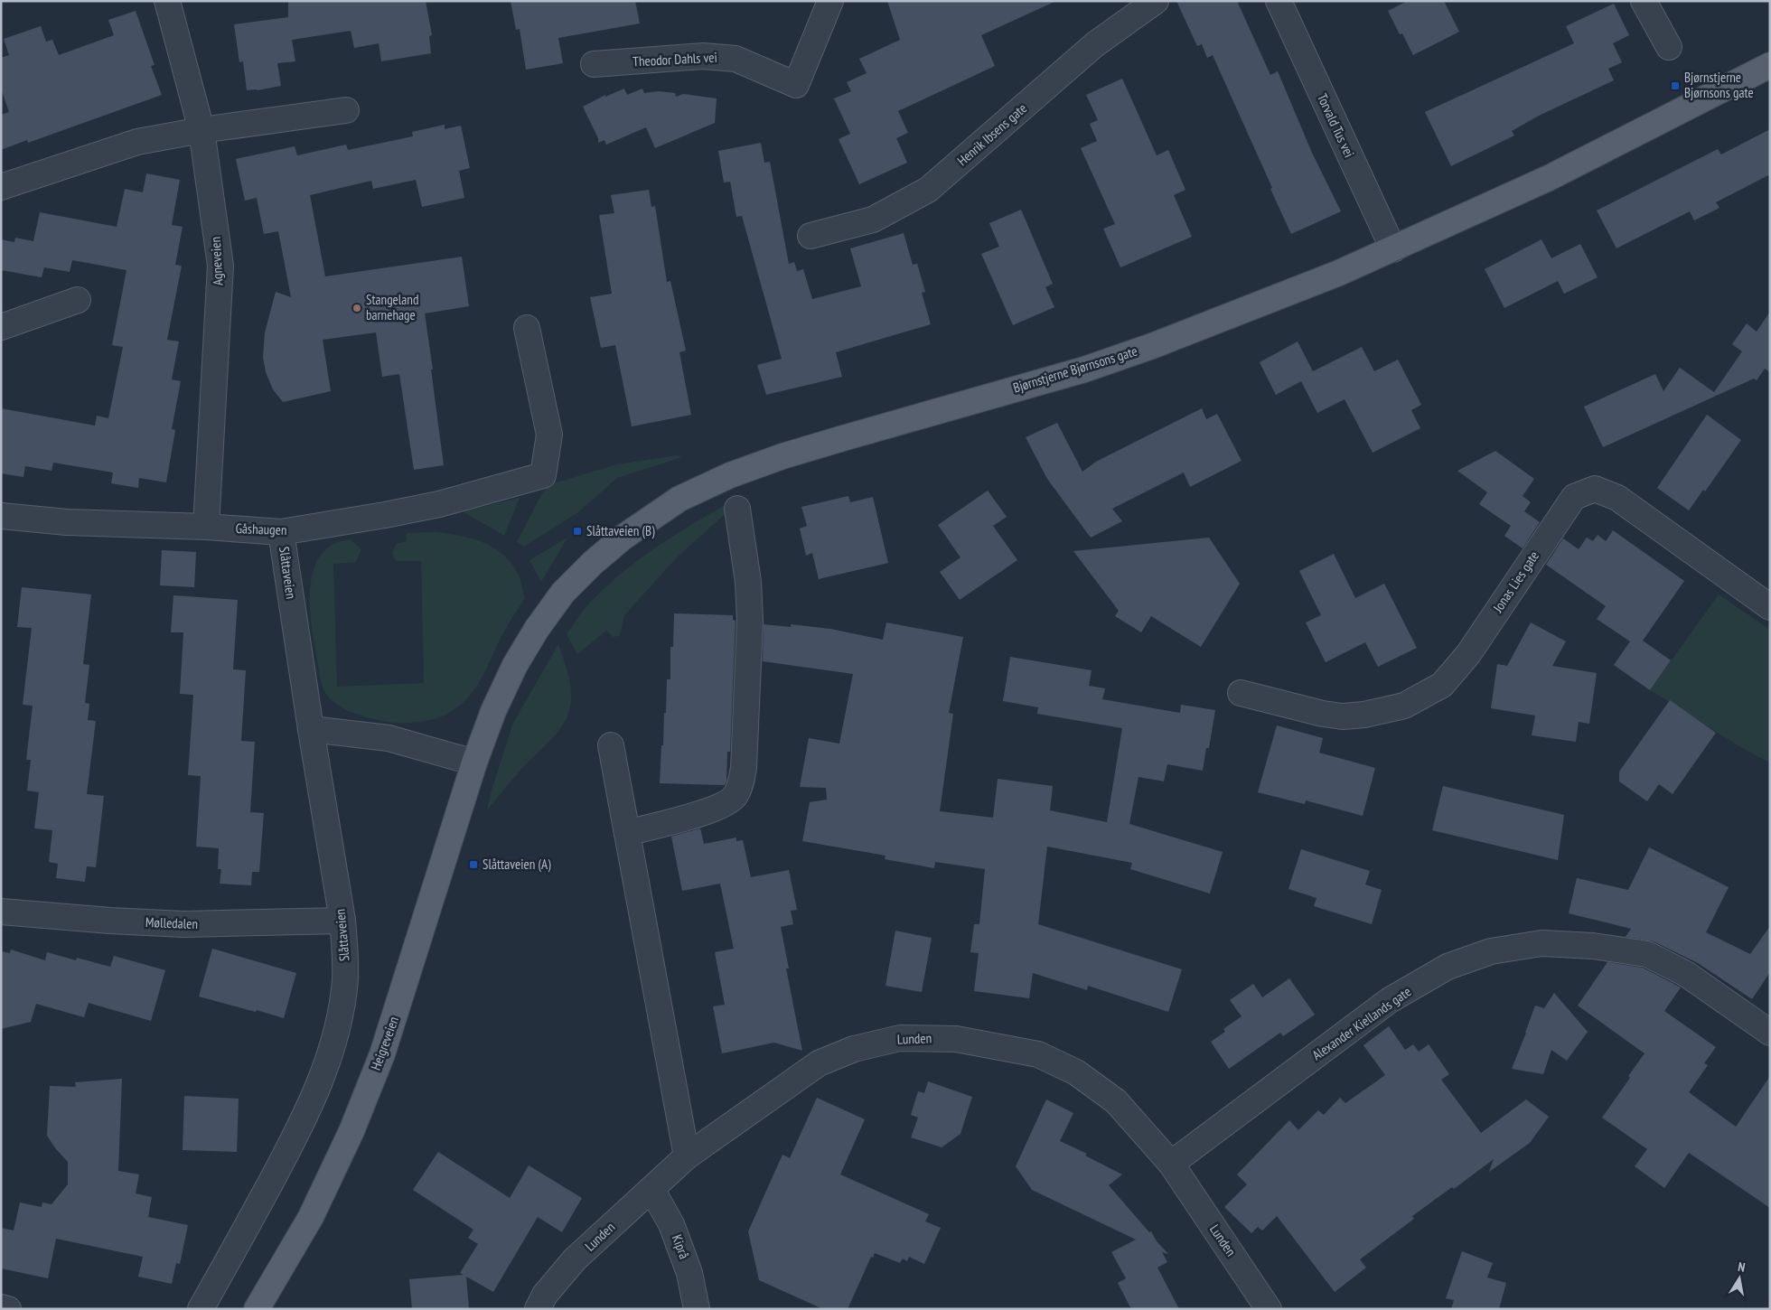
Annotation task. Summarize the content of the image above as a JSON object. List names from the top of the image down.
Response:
{
  "streets": {
    "main road": ["Bjørnstjerne Bjørnsons gate", "Heigreveien"],
    "street": [
      "Theodor Dahls vei",
      "Torvald Tus vei",
      "Henrik Ibsens gate",
      "Agneveien",
      "Gåshaugen",
      "Slåttaveien",
      "Jonas Lies gate",
      "Mølledalen",
      "Alexander Kiellands gate",
      "Lunden",
      "Kiprå"
    ]
  },
  "crossings": [
    ["Torvald Tus vei", "Bjørnstjerne Bjørnsons gate"],
    ["Agneveien", "Gåshaugen"],
    ["Bjørnstjerne Bjørnsons gate", "Heigreveien"],
    ["Gåshaugen", "Slåttaveien"],
    ["Slåttaveien", "Mølledalen"],
    ["Alexander Kiellands gate", "Lunden"],
    ["Lunden", "Kiprå"]
  ],
  "places": {
    "transit": ["Bjørnstjerne Bjørnsons gate", "Slåttaveien (B)", "Slåttaveien (A)"],
    "other": ["Stangeland barnehage"]
  },
  "north": "top"
}
